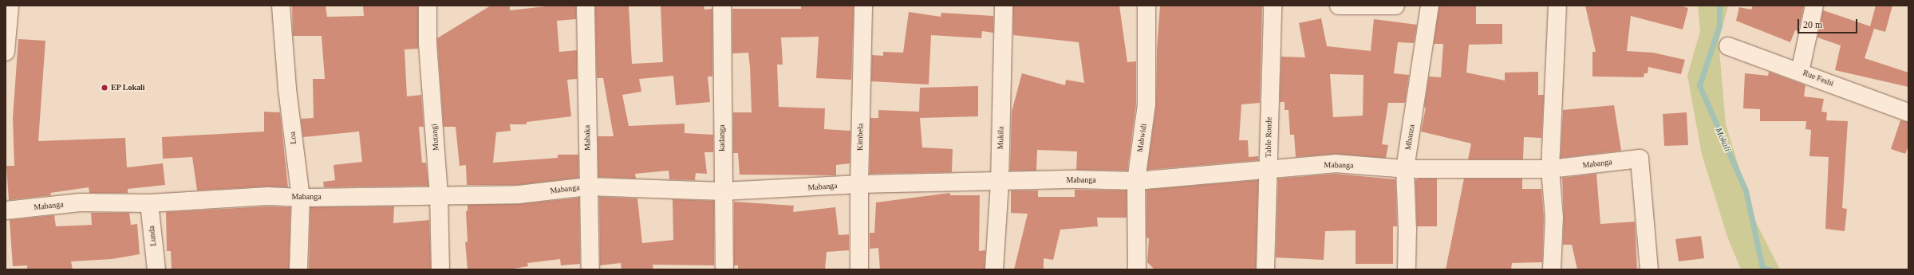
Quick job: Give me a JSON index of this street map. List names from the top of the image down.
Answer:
{
  "streets": {
    "street": [
      "Rue Feshi",
      "Mutangi",
      "Kimbela",
      "Table Ronde",
      "Mbanza",
      "Loa",
      "Mabaka",
      "kadanga",
      "Mukila",
      "Mabwidi",
      "Mabanga",
      "Lunda"
    ]
  },
  "crossings": [
    ["Mutangi", "Mabanga"],
    ["Kimbela", "Mabanga"],
    ["Table Ronde", "Mabanga"],
    ["Mbanza", "Mabanga"],
    ["Loa", "Mabanga"],
    ["Mabaka", "Mabanga"],
    ["kadanga", "Mabanga"],
    ["Mukila", "Mabanga"],
    ["Mabwidi", "Mabanga"],
    ["Mabanga", "Lunda"]
  ],
  "water": ["Mokali"],
  "places": ["EP Lokali"],
  "scale_bar": "20 m"
}
